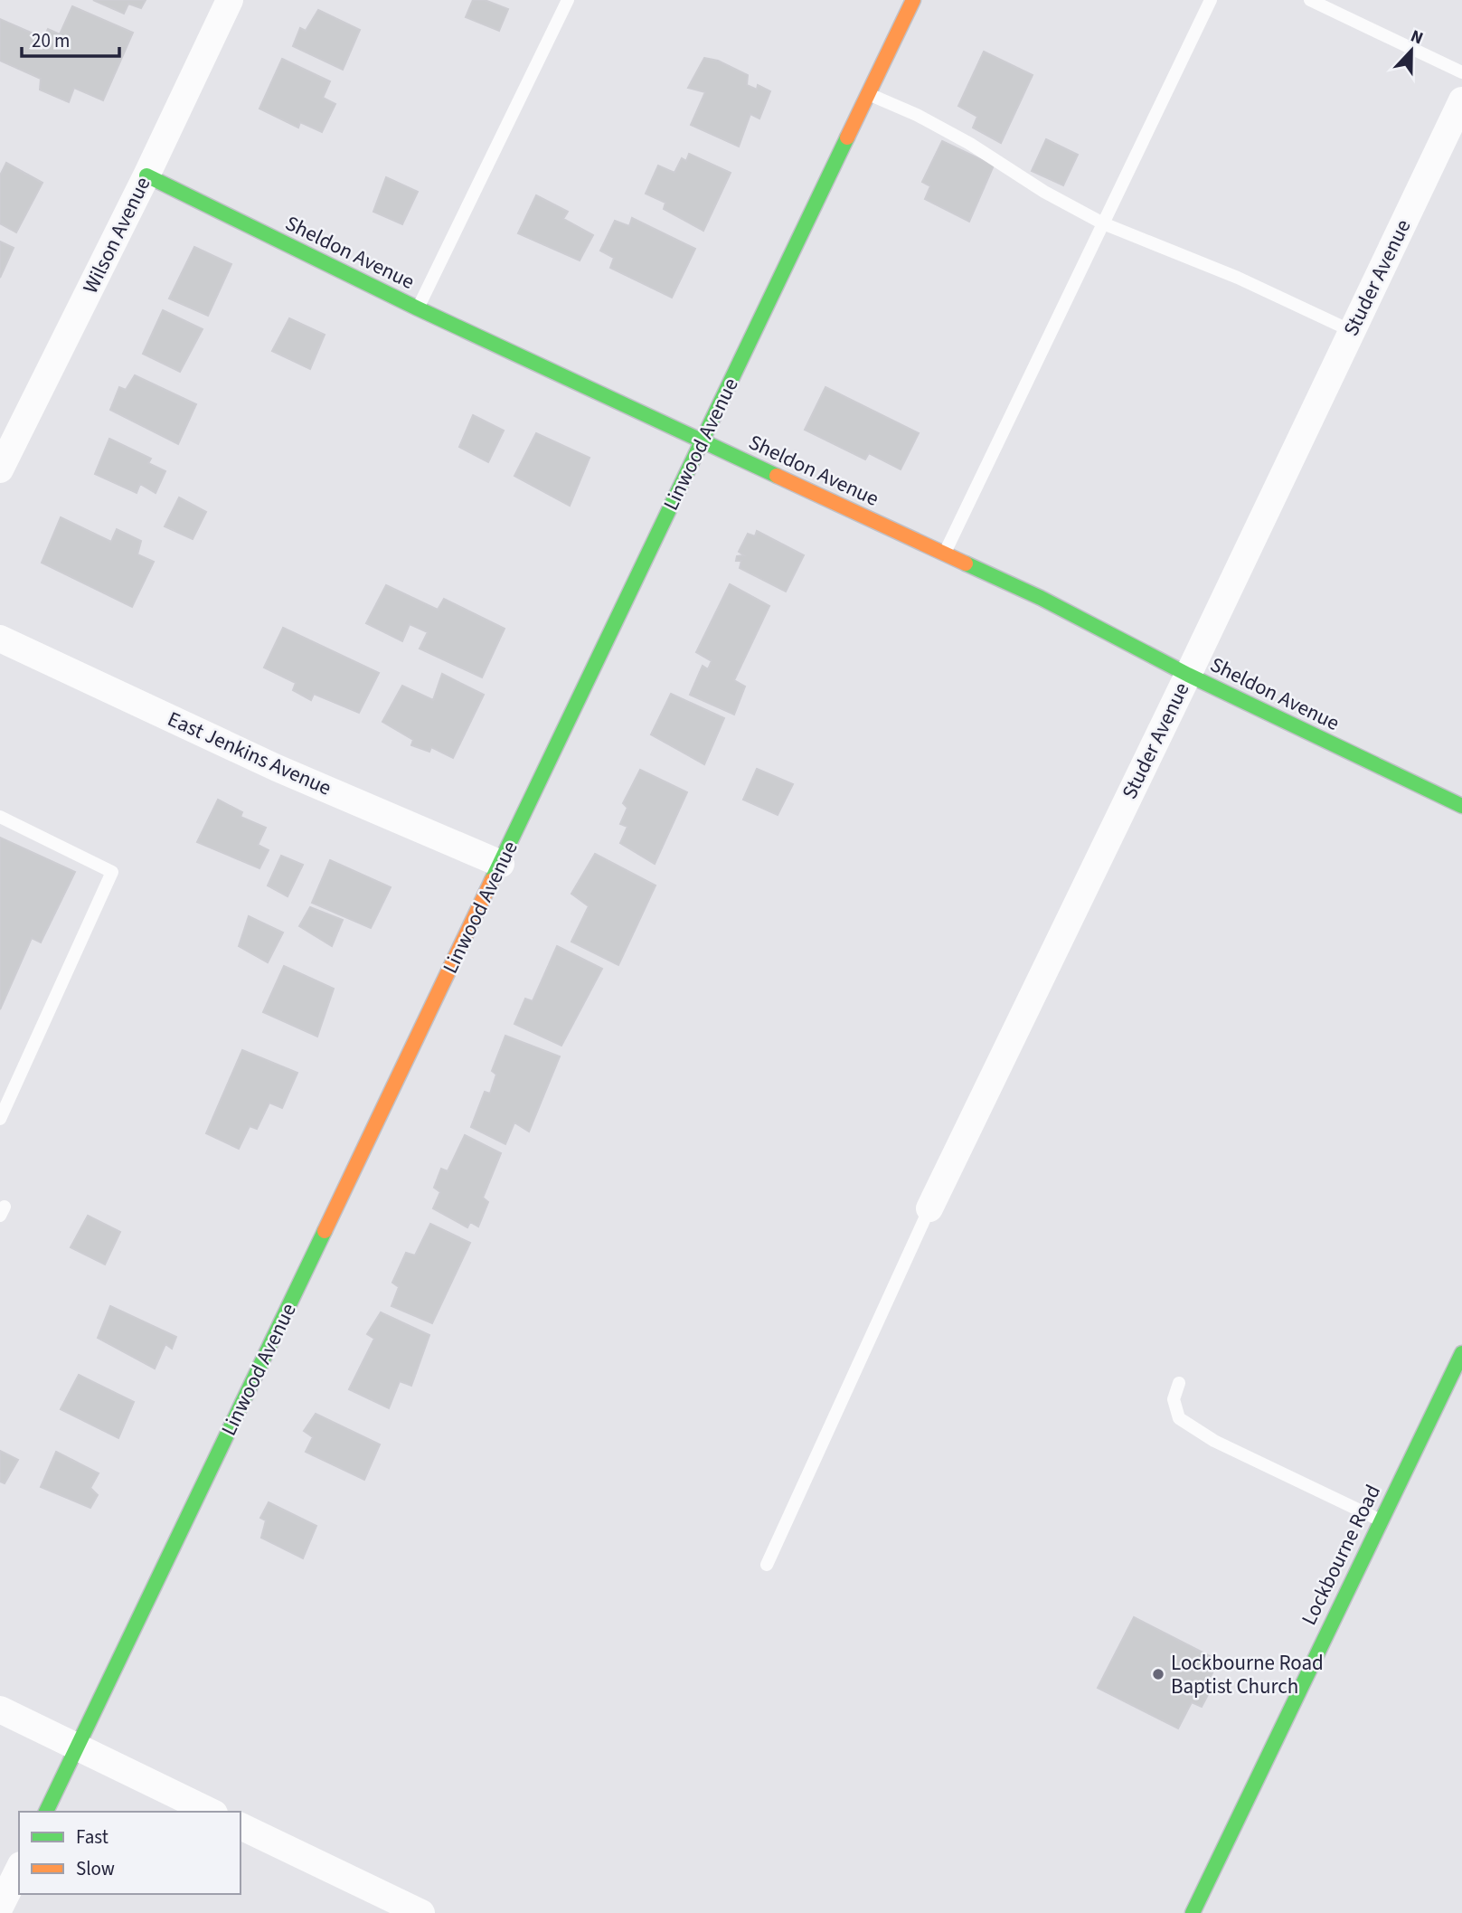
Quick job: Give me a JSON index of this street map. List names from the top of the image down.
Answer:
{
  "streets": {
    "street": [
      "Wilson Avenue",
      "Sheldon Avenue",
      "Studer Avenue",
      "Linwood Avenue",
      "East Jenkins Avenue",
      "Lockbourne Road"
    ]
  },
  "crossings": [
    ["Wilson Avenue", "Sheldon Avenue"],
    ["Sheldon Avenue", "Studer Avenue"],
    ["Sheldon Avenue", "Linwood Avenue"],
    ["Linwood Avenue", "East Jenkins Avenue"]
  ],
  "places": ["Lockbourne Road Baptist Church"],
  "legend": ["Fast", "Slow"],
  "scale_bar": "20 m",
  "north": "top"
}
